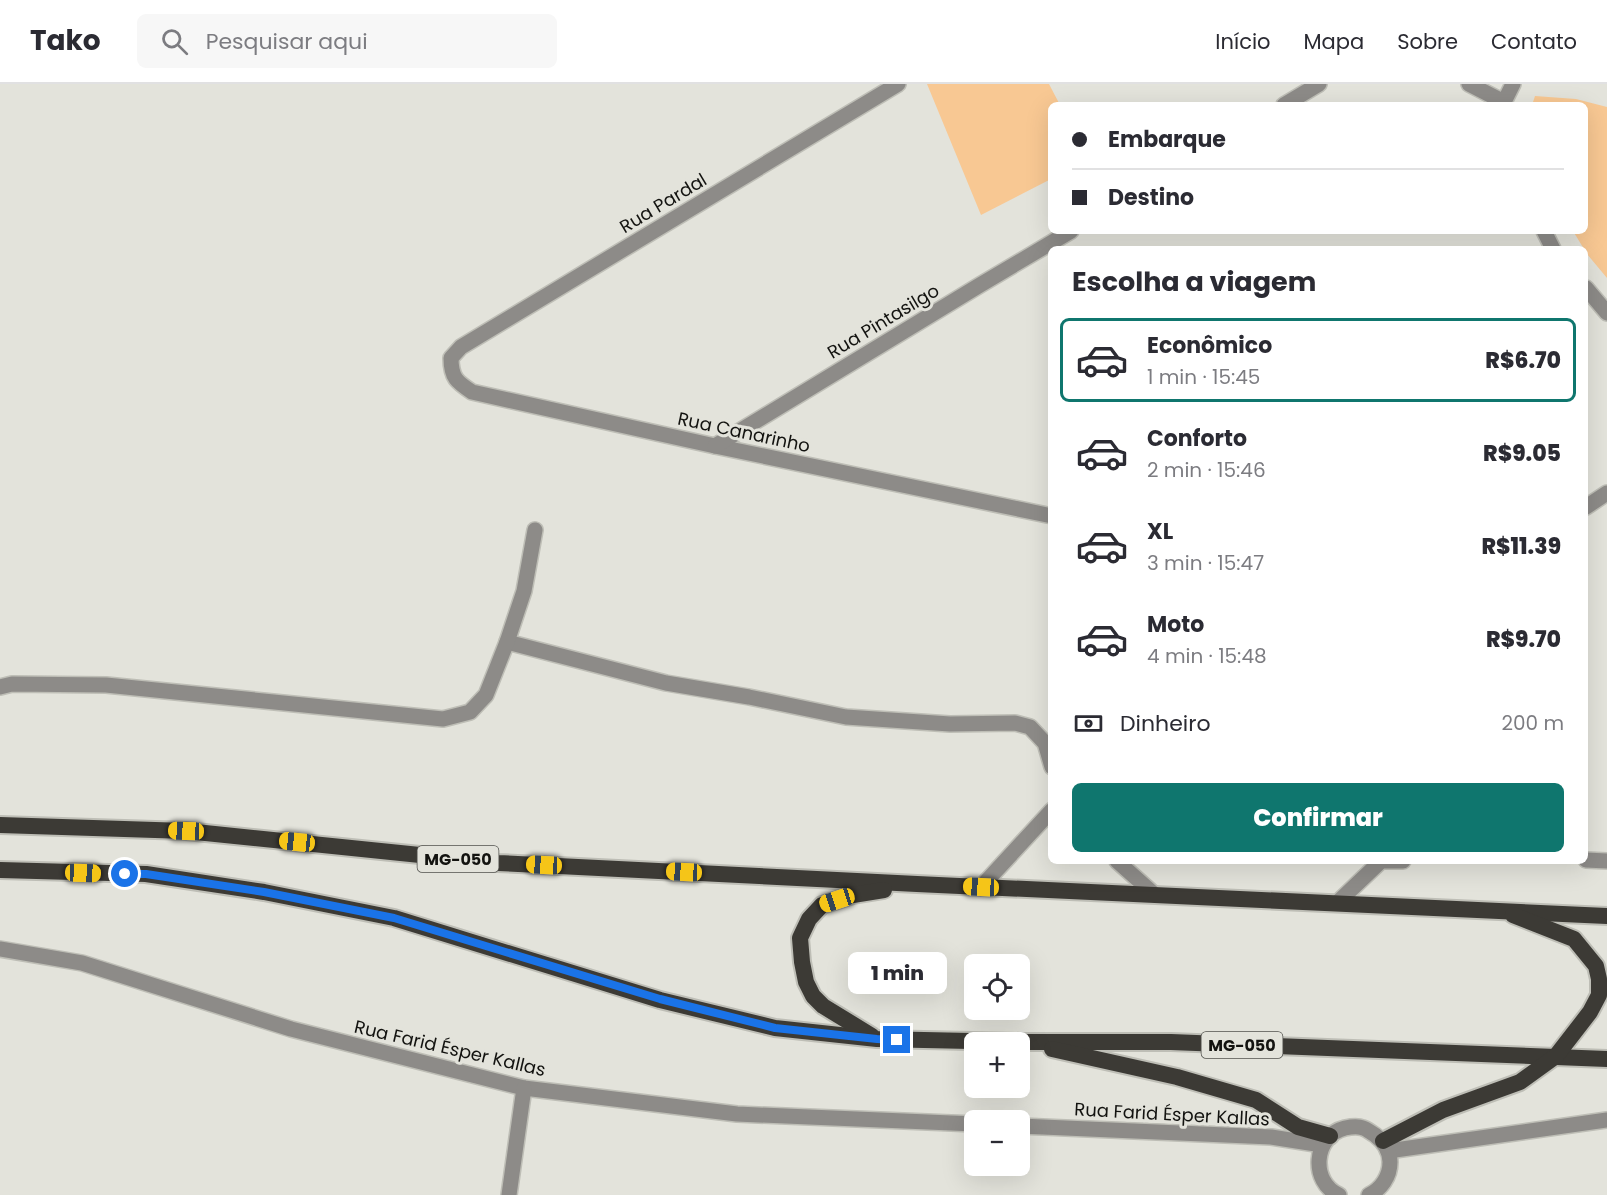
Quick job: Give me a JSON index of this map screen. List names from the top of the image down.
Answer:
{
  "streets": {
    "highway": ["MG-050"],
    "street": [
      "Rua Pardal",
      "Rua Pintasilgo",
      "Rua Canarinho",
      "Rua Farid Ésper Kallas"
    ]
  },
  "crossings": [
    ["Rua Pardal", "Rua Canarinho"],
    ["Rua Pintasilgo", "Rua Canarinho"]
  ],
  "page": {
    "header": "Tako",
    "search": "Pesquisar aqui",
    "nav": [
      "Início",
      "Mapa",
      "Sobre",
      "Contato"
    ],
    "banner": ["Embarque", "Destino"],
    "heading": "Escolha a viagem",
    "list": [
      {
        "name": "Econômico",
        "note": "1 min · 15:45",
        "value": "R$6.70"
      },
      {
        "name": "Conforto",
        "note": "2 min · 15:46",
        "value": "R$9.05"
      },
      {
        "name": "XL",
        "note": "3 min · 15:47",
        "value": "R$11.39"
      },
      {
        "name": "Moto",
        "note": "4 min · 15:48",
        "value": "R$9.70"
      }
    ],
    "pay": ["Dinheiro", "200 m"],
    "buttons": "Confirmar",
    "bubble": "1 min",
    "map_buttons": ["+", "−"]
  }
}
